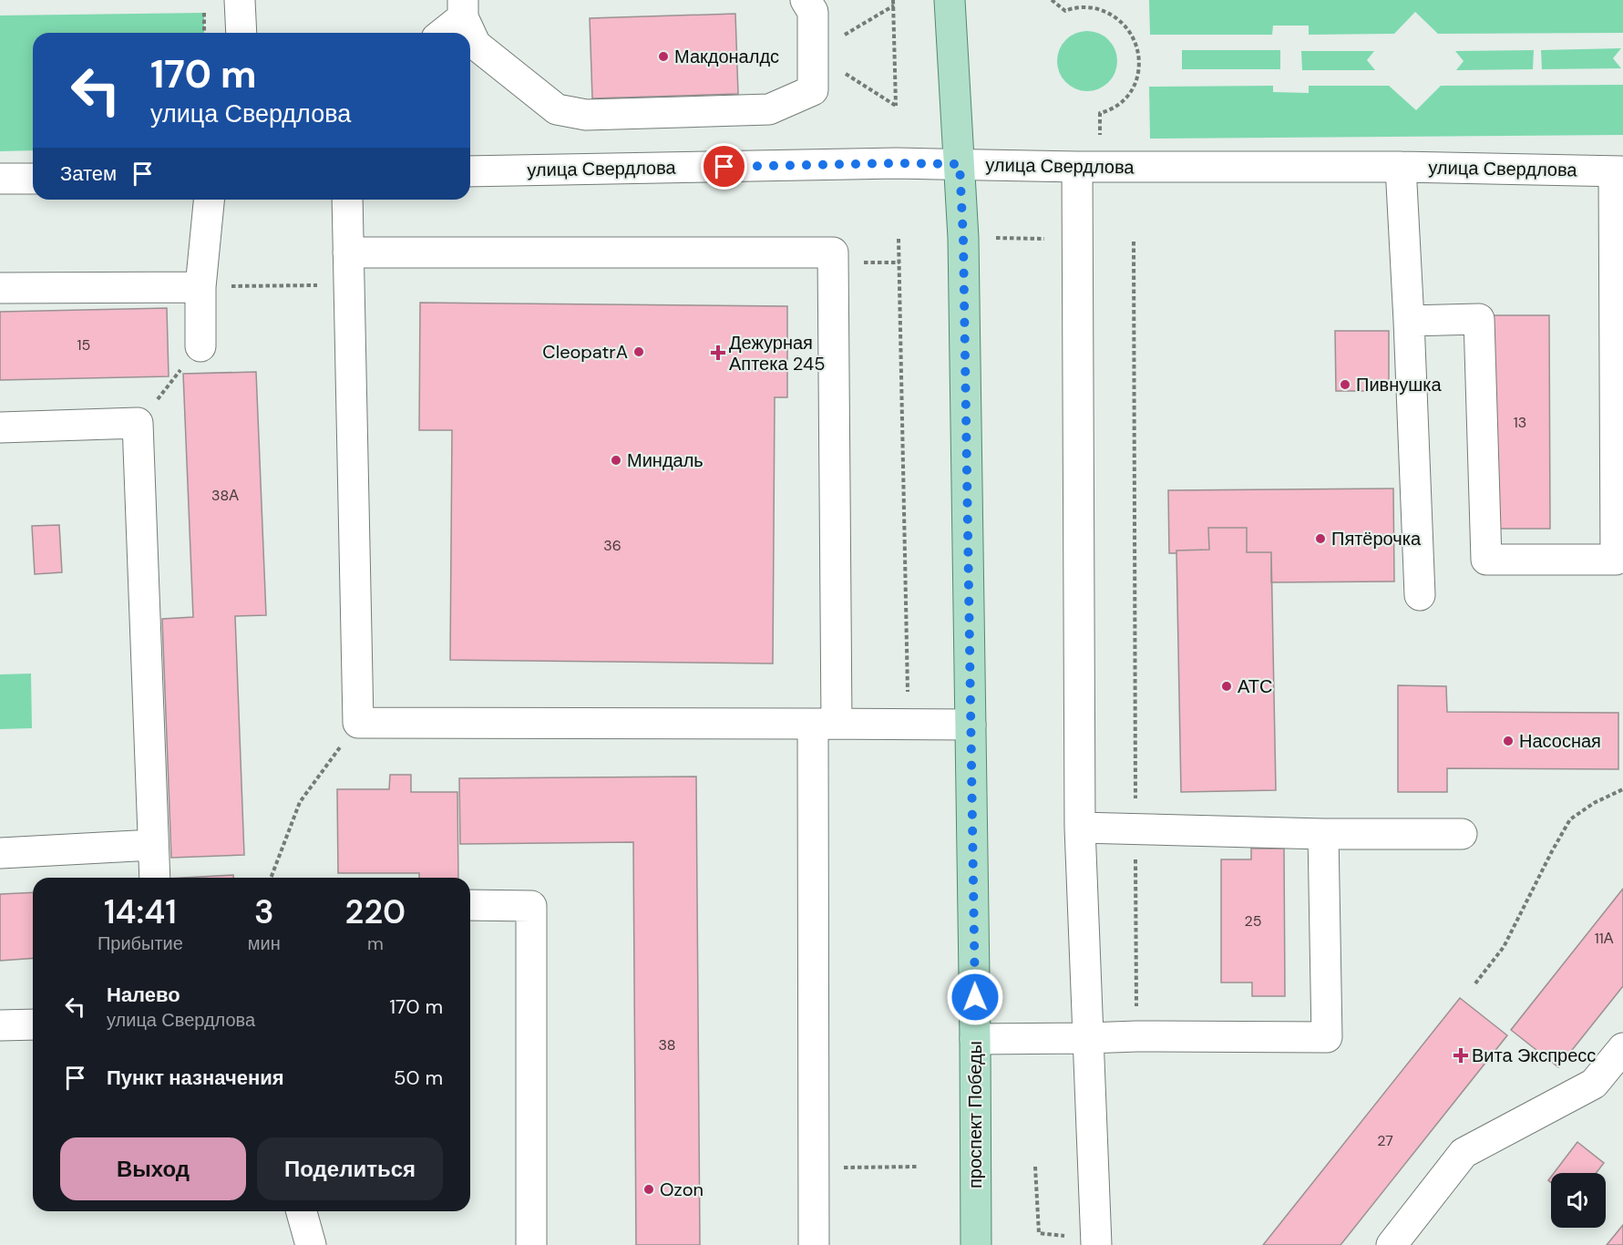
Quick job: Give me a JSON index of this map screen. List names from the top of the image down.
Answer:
{
  "streets": {
    "main road": ["проспект Победы"],
    "street": ["улица Свердлова"]
  },
  "crossings": [
    ["улица Свердлова", "проспект Победы"]
  ],
  "places": {
    "other": [
      "Макдоналдс",
      "CleopatrA",
      "Пивнушка",
      "Миндаль",
      "Пятёрочка",
      "АТС",
      "Насосная",
      "Ozon"
    ],
    "health": ["Дежурная Аптека 245", "Вита Экспресс"]
  },
  "house_numbers": [
    "15",
    "13",
    "38А",
    "36",
    "25",
    "11А",
    "38",
    "27"
  ],
  "page": {
    "turn": ["170 m", "улица Свердлова"],
    "then": "Затем",
    "eta": [
      "14:41",
      "Прибытие",
      "3",
      "мин",
      "220",
      "m"
    ],
    "list": [
      {
        "name": "Налево",
        "note": "улица Свердлова",
        "value": "170 m"
      },
      {
        "name": "Пункт назначения",
        "value": "50 m"
      }
    ],
    "buttons": ["Выход", "Поделиться"]
  }
}
